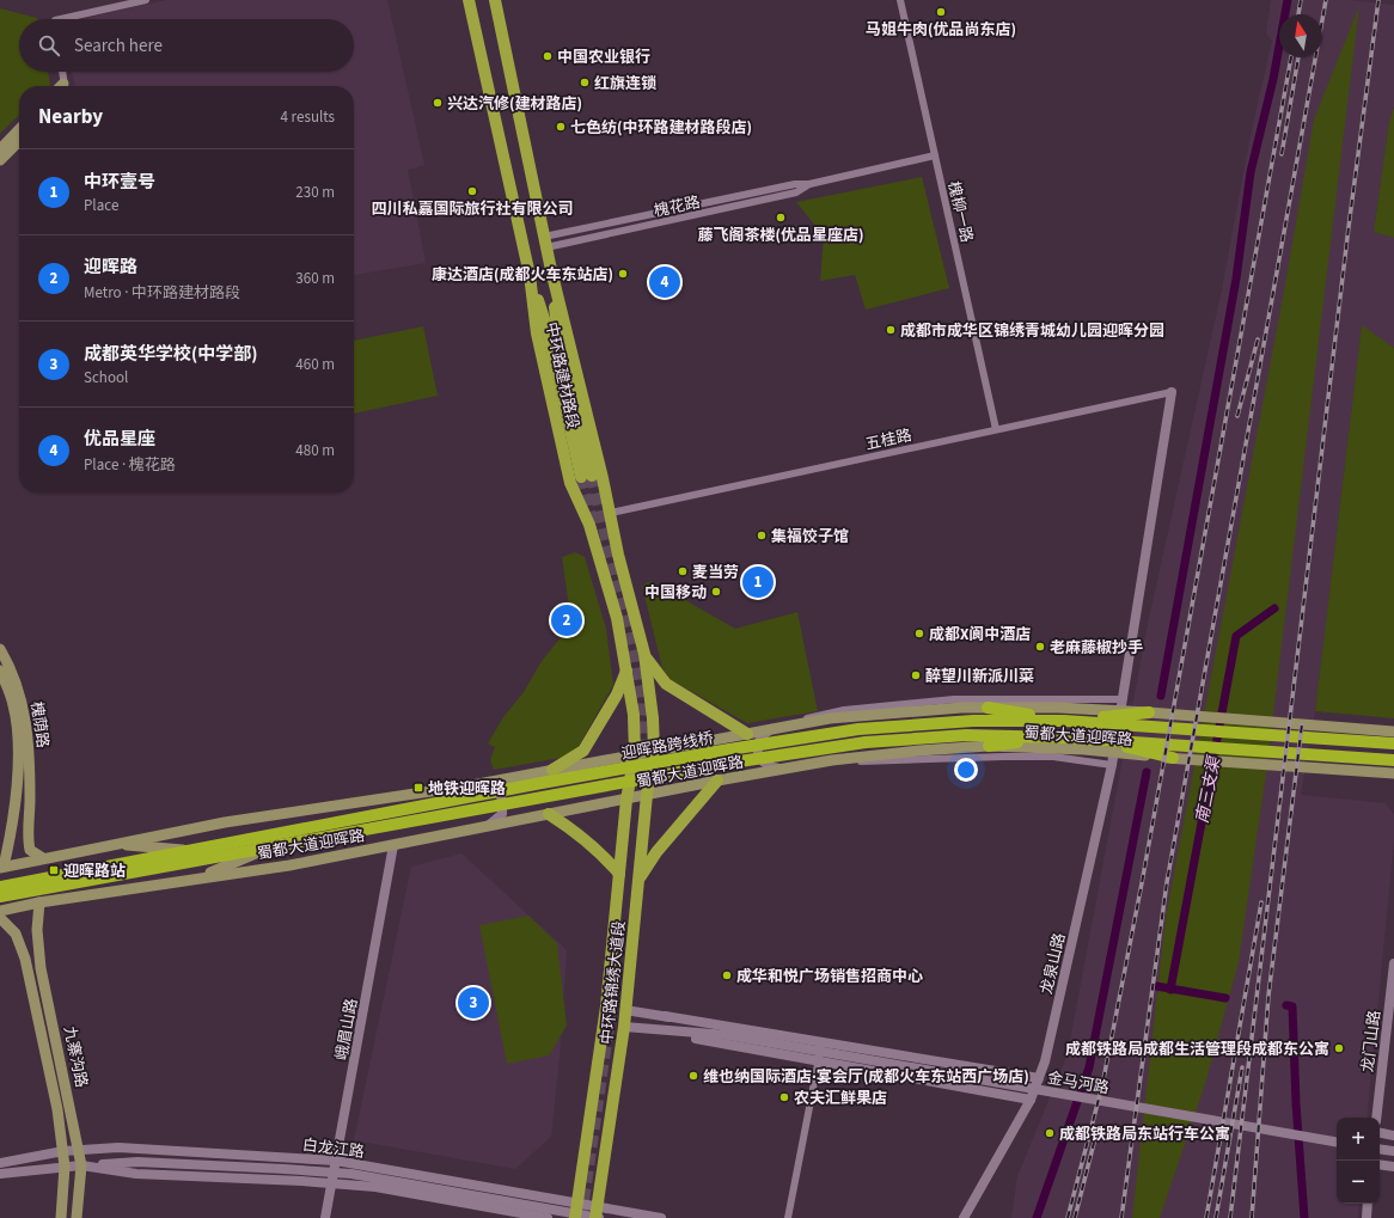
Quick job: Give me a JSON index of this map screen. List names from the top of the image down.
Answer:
{
  "streets": {
    "highway": ["蜀都大道迎晖路", "迎晖路跨线桥"],
    "main road": [
      "中环路建材路段",
      "槐荫路",
      "中环路锦绣大道段",
      "九寨沟路"
    ],
    "street": [
      "槐花路",
      "槐柳一路",
      "五桂路",
      "龙泉山路",
      "峨眉山路",
      "龙门山路",
      "金马河路",
      "白龙江路"
    ]
  },
  "crossings": [
    ["槐花路", "槐柳一路"],
    ["槐花路", "中环路建材路段"],
    ["槐柳一路", "五桂路"],
    ["中环路建材路段", "五桂路"],
    ["中环路建材路段", "蜀都大道迎晖路"],
    ["中环路建材路段", "中环路锦绣大道段"],
    ["五桂路", "龙泉山路"],
    ["槐荫路", "蜀都大道迎晖路"],
    ["蜀都大道迎晖路", "迎晖路跨线桥"],
    ["蜀都大道迎晖路", "中环路锦绣大道段"],
    ["蜀都大道迎晖路", "峨眉山路"],
    ["蜀都大道迎晖路", "九寨沟路"],
    ["中环路锦绣大道段", "白龙江路"],
    ["峨眉山路", "白龙江路"],
    ["九寨沟路", "白龙江路"]
  ],
  "water": ["南三支渠"],
  "places": {
    "other": [
      "马姐牛肉(优品尚东店)",
      "中国农业银行",
      "红旗连锁",
      "兴达汽修(建材路店)",
      "七色纺(中环路建材路段店)",
      "四川私嘉国际旅行社有限公司",
      "藤飞阁茶楼(优品星座店)",
      "康达酒店(成都火车东站店)",
      "成都市成华区锦绣青城幼儿园迎晖分园",
      "集福饺子馆",
      "麦当劳",
      "中国移动",
      "成都X阆中酒店",
      "老麻藤椒抄手",
      "醉望川新派川菜",
      "成华和悦广场销售招商中心",
      "成都铁路局成都生活管理段成都东公寓",
      "维也纳国际酒店·宴会厅(成都火车东站西广场店)",
      "农夫汇鲜果店",
      "成都铁路局东站行车公寓"
    ],
    "transit": ["地铁迎晖路", "迎晖路站"]
  },
  "north": "top",
  "page": {
    "search": "Search here",
    "heading": ["Nearby", "4 results"],
    "list": [
      {
        "mark": "1",
        "name": "中环壹号",
        "note": "Place",
        "value": "230 m"
      },
      {
        "mark": "2",
        "name": "迎晖路",
        "note": "Metro · 中环路建材路段",
        "value": "360 m"
      },
      {
        "mark": "3",
        "name": "成都英华学校(中学部)",
        "note": "School",
        "value": "460 m"
      },
      {
        "mark": "4",
        "name": "优品星座",
        "note": "Place · 槐花路",
        "value": "480 m"
      }
    ],
    "pins": [
      "4",
      "1",
      "2",
      "3"
    ],
    "map_buttons": ["+", "−"]
  }
}
